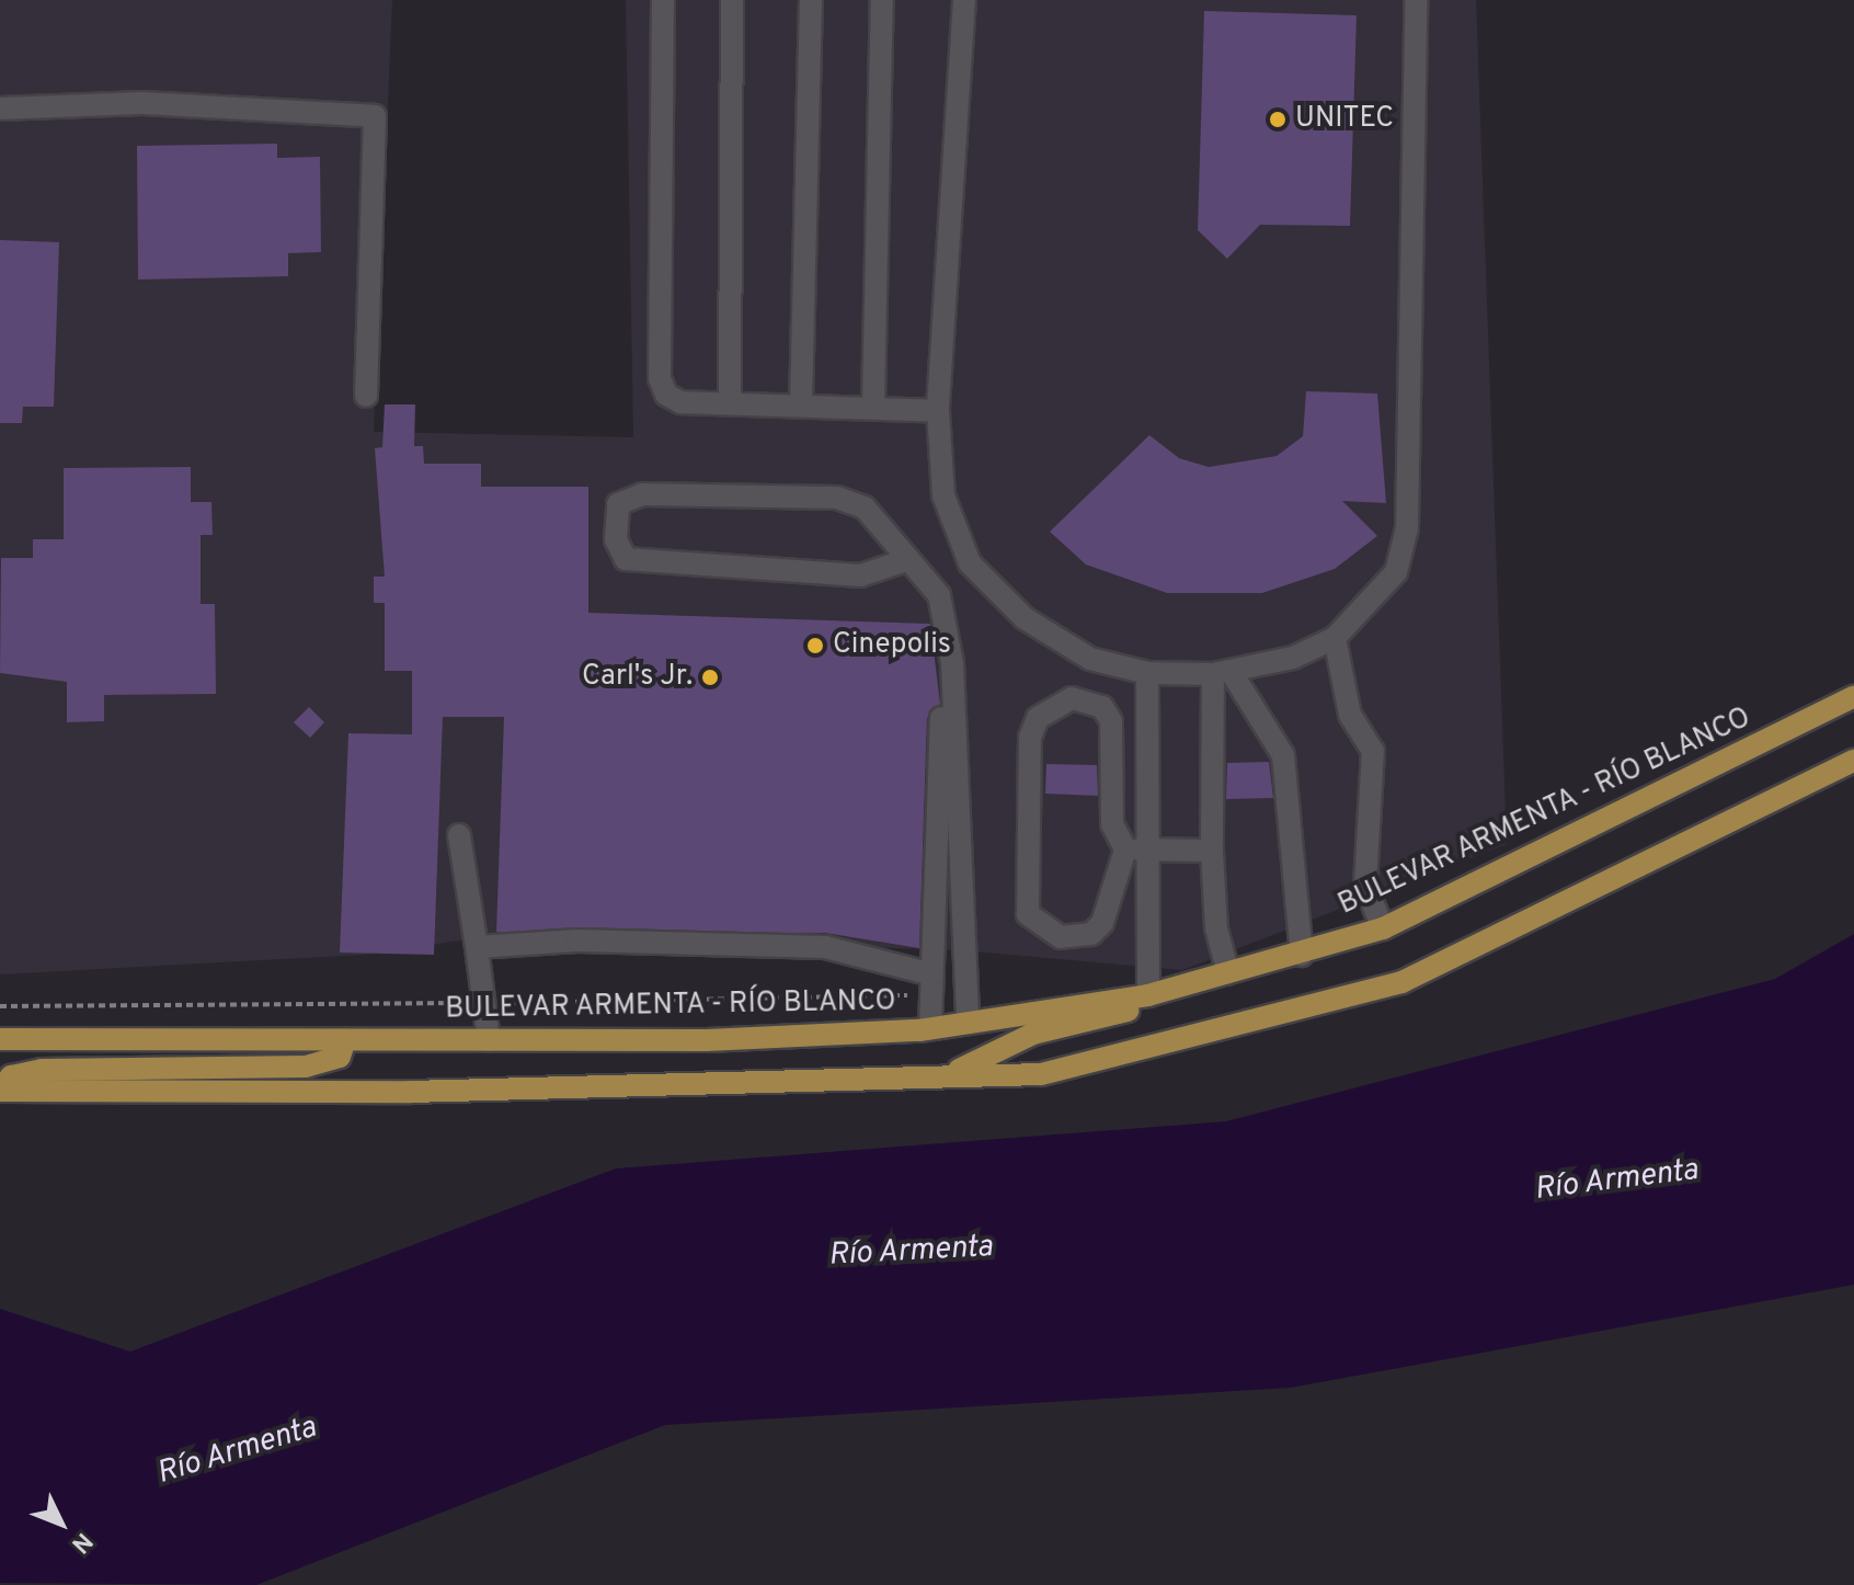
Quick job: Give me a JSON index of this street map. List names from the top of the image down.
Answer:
{
  "streets": {
    "main road": ["BULEVAR ARMENTA - RÍO BLANCO"]
  },
  "water": ["Río Armenta"],
  "places": ["UNITEC", "Cinepolis", "Carl's Jr."],
  "north": "bottom right"
}
